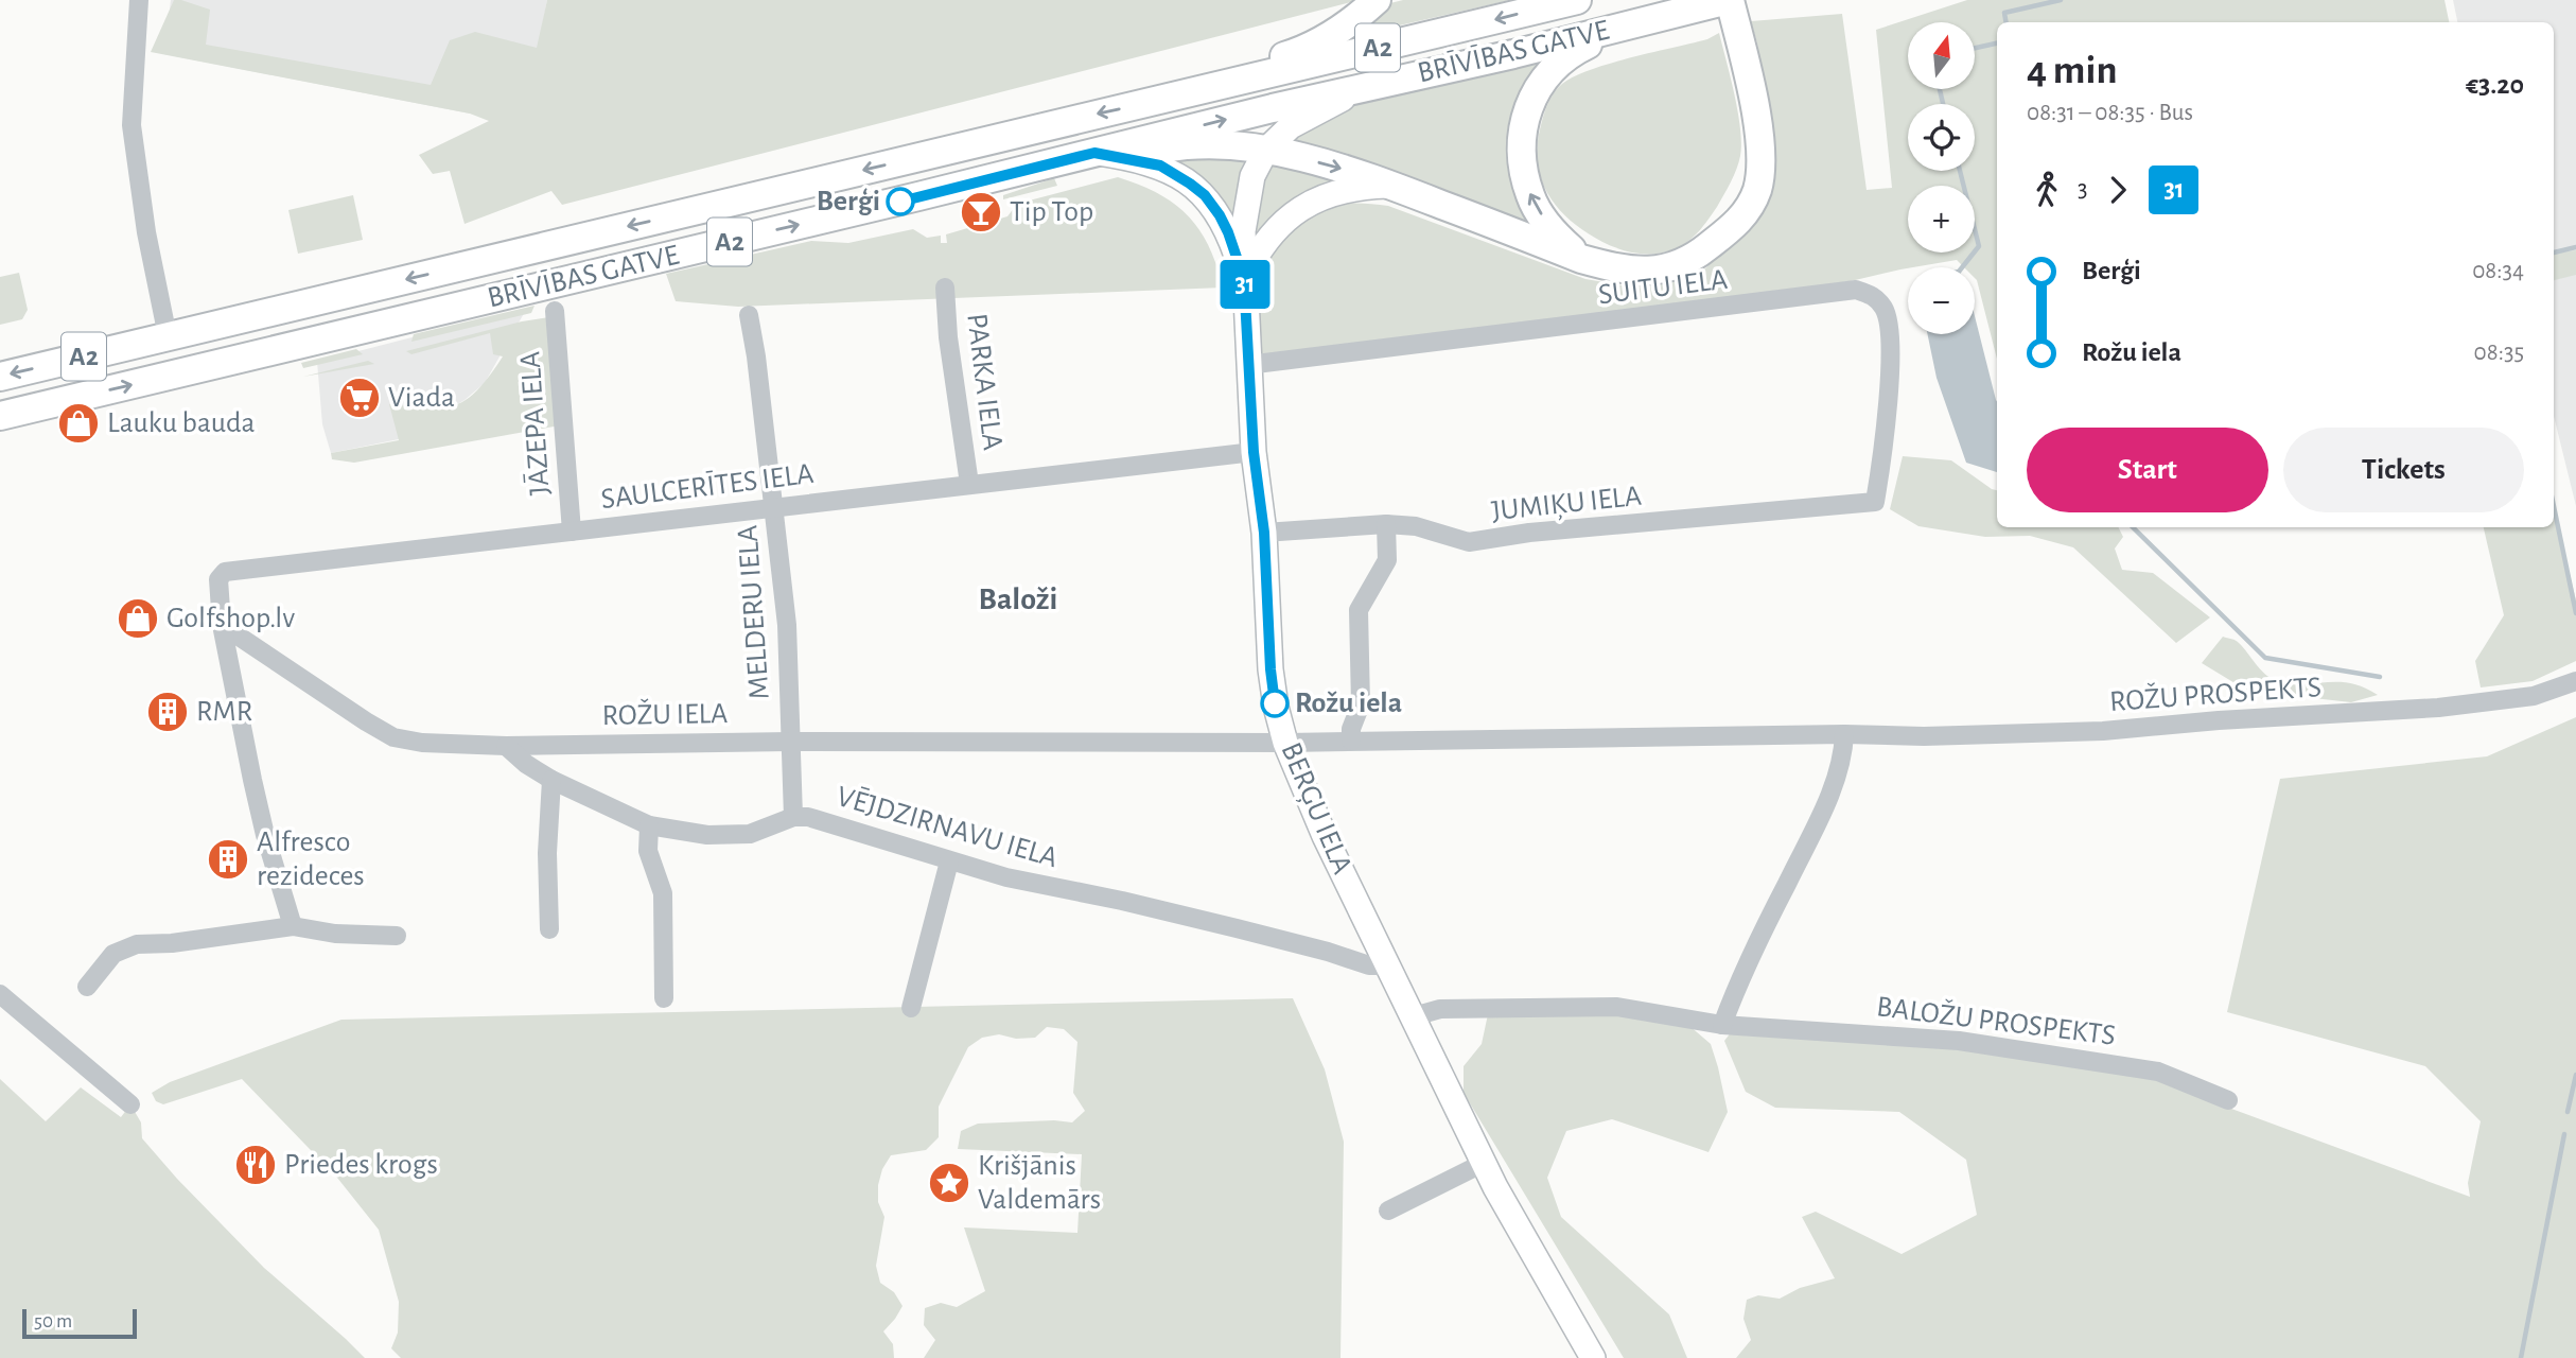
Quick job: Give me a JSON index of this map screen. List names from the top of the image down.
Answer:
{
  "streets": {
    "highway": ["A2", "BRĪVĪBAS GATVE"],
    "main road": ["BERĢU IELA"],
    "street": [
      "SUITU IELA",
      "PARKA IELA",
      "JĀZEPA IELA",
      "SAULCERĪTES IELA",
      "JUMIĶU IELA",
      "MELDERU IELA",
      "ROŽU PROSPEKTS",
      "ROŽU IELA",
      "VĒJDZIRNAVU IELA",
      "BALOŽU PROSPEKTS"
    ]
  },
  "crossings": [
    ["BRĪVĪBAS GATVE", "BERĢU IELA"],
    ["SUITU IELA", "JUMIĶU IELA"],
    ["SUITU IELA", "BERĢU IELA"],
    ["PARKA IELA", "SAULCERĪTES IELA"],
    ["JĀZEPA IELA", "SAULCERĪTES IELA"],
    ["SAULCERĪTES IELA", "MELDERU IELA"],
    ["SAULCERĪTES IELA", "ROŽU IELA"],
    ["SAULCERĪTES IELA", "BERĢU IELA"],
    ["JUMIĶU IELA", "BERĢU IELA"],
    ["MELDERU IELA", "ROŽU IELA"],
    ["MELDERU IELA", "VĒJDZIRNAVU IELA"],
    ["ROŽU PROSPEKTS", "ROŽU IELA"],
    ["ROŽU IELA", "BERĢU IELA"],
    ["ROŽU IELA", "VĒJDZIRNAVU IELA"],
    ["BERĢU IELA", "VĒJDZIRNAVU IELA"]
  ],
  "districts": ["Baloži"],
  "places": {
    "other": ["Berģi", "Rožu iela"],
    "bar": ["Tip Top"],
    "supermarket": ["Viada"],
    "shop": ["Lauku bauda", "Golfshop.lv"],
    "building": ["RMR", "Alfresco rezideces"],
    "restaurant": ["Priedes krogs"],
    "place": ["Krišjānis Valdemārs"]
  },
  "lines": ["bus line 31"],
  "scale_bar": "50 m",
  "north": "top",
  "page": {
    "on_map": "31",
    "map_buttons": ["+", "−"],
    "heading": ["4 min", "08:31 – 08:35 · Bus", "€3.20"],
    "legs": ["3", "31"],
    "list": [
      {
        "name": "Berģi",
        "value": "08:34"
      },
      {
        "name": "Rožu iela",
        "value": "08:35"
      }
    ],
    "buttons": ["Start", "Tickets"],
    "scale": "50 m"
  }
}
